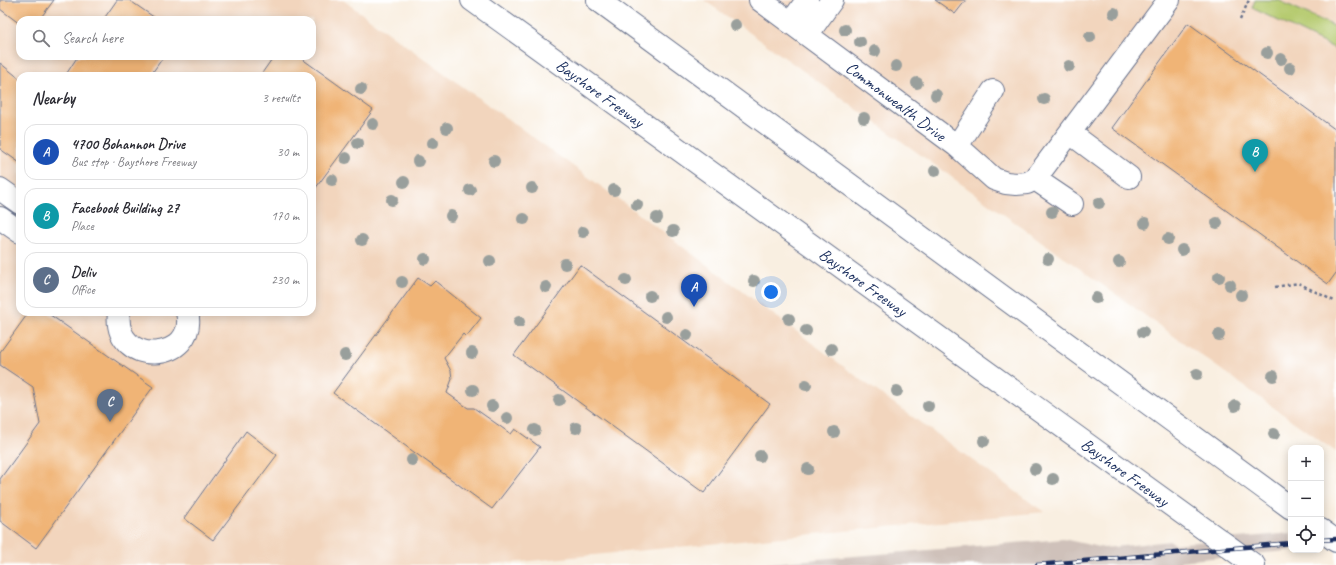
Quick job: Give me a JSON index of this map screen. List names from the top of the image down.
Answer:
{
  "streets": {
    "main road": ["Bayshore Freeway", "Commonwealth Drive"]
  },
  "page": {
    "search": "Search here",
    "heading": ["Nearby", "3 results"],
    "list": [
      {
        "mark": "A",
        "name": "4700 Bohannon Drive",
        "note": "Bus stop · Bayshore Freeway",
        "value": "30 m"
      },
      {
        "mark": "B",
        "name": "Facebook Building 27",
        "note": "Place",
        "value": "170 m"
      },
      {
        "mark": "C",
        "name": "Deliv",
        "note": "Office",
        "value": "230 m"
      }
    ],
    "pins": ["B", "A", "C"],
    "map_buttons": ["+", "−"]
  }
}
